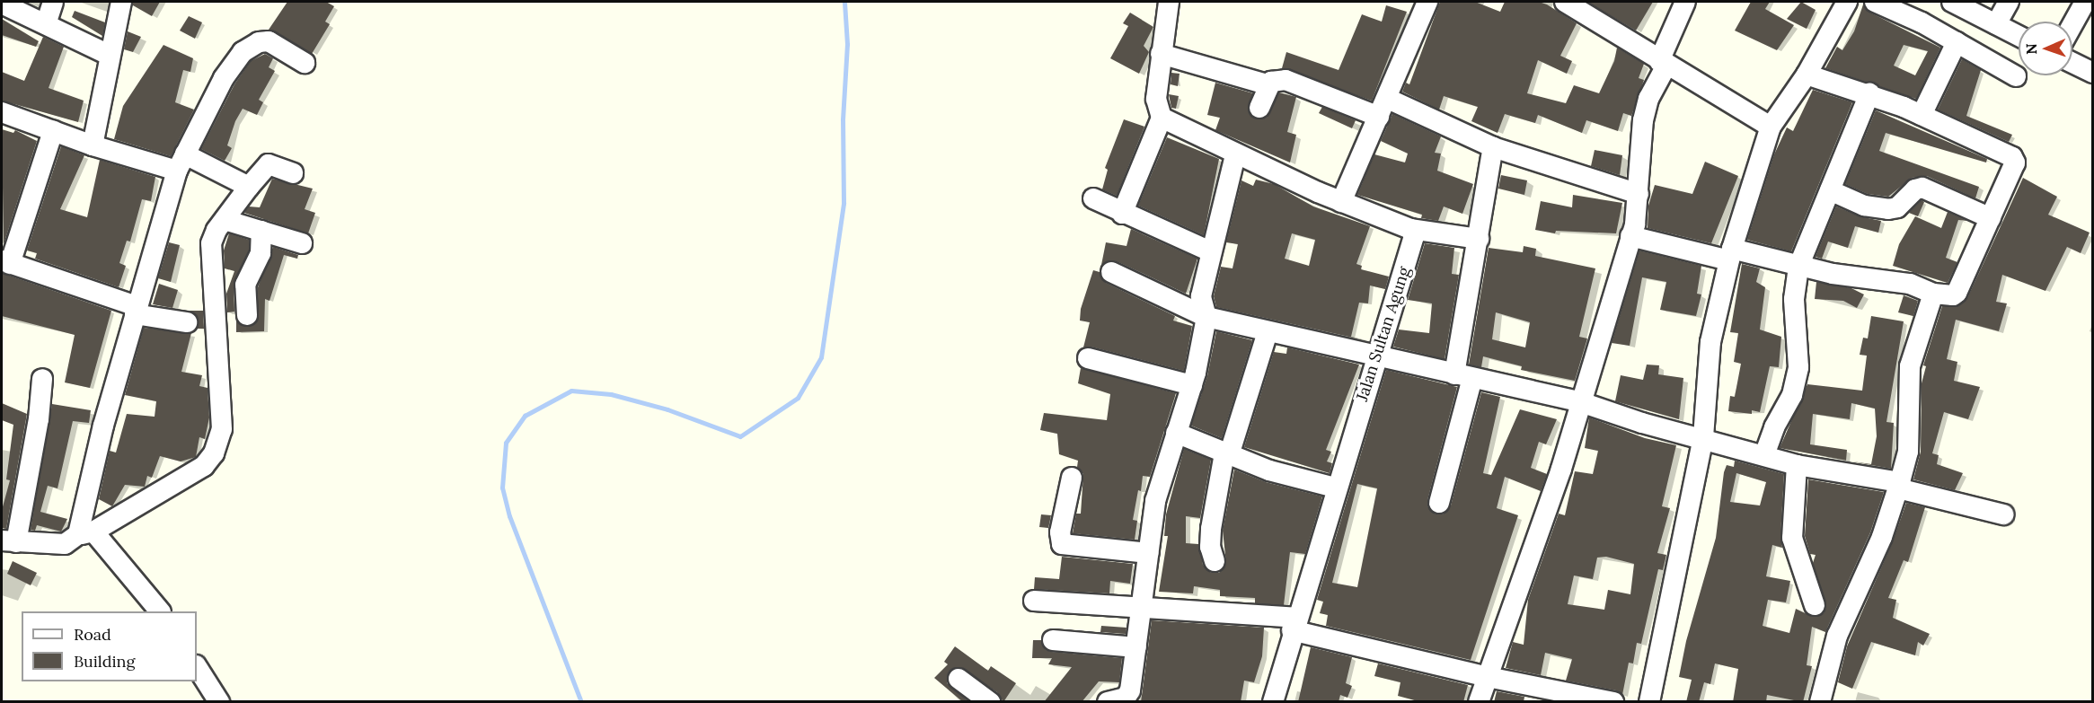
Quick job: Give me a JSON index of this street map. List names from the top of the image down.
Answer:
{
  "streets": {
    "street": ["Jalan Sultan Agung"]
  },
  "legend": ["Road", "Building"],
  "north": "left"
}
